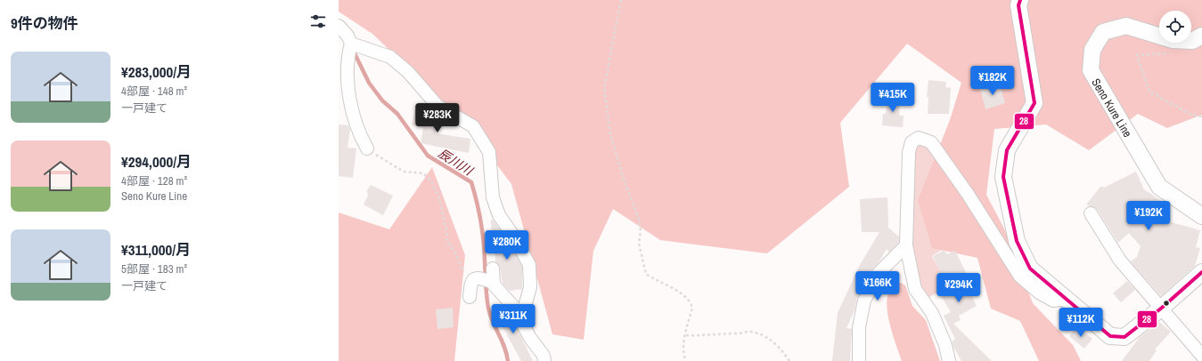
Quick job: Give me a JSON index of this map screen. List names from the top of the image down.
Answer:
{
  "streets": {
    "main road": ["Seno Kure Line"]
  },
  "water": ["辰川川"],
  "lines": ["transit line 28"],
  "page": {
    "heading": "9件の物件",
    "list": [
      {
        "name": "¥283,000/月",
        "note": "4部屋 · 148 m² · 一戸建て"
      },
      {
        "name": "¥294,000/月",
        "note": "4部屋 · 128 m² · Seno Kure Line"
      },
      {
        "name": "¥311,000/月",
        "note": "5部屋 · 183 m² · 一戸建て"
      }
    ],
    "price": [
      "¥182K",
      "¥415K",
      "¥283K",
      "¥192K",
      "¥280K",
      "¥166K",
      "¥294K",
      "¥311K",
      "¥112K"
    ]
  }
}
